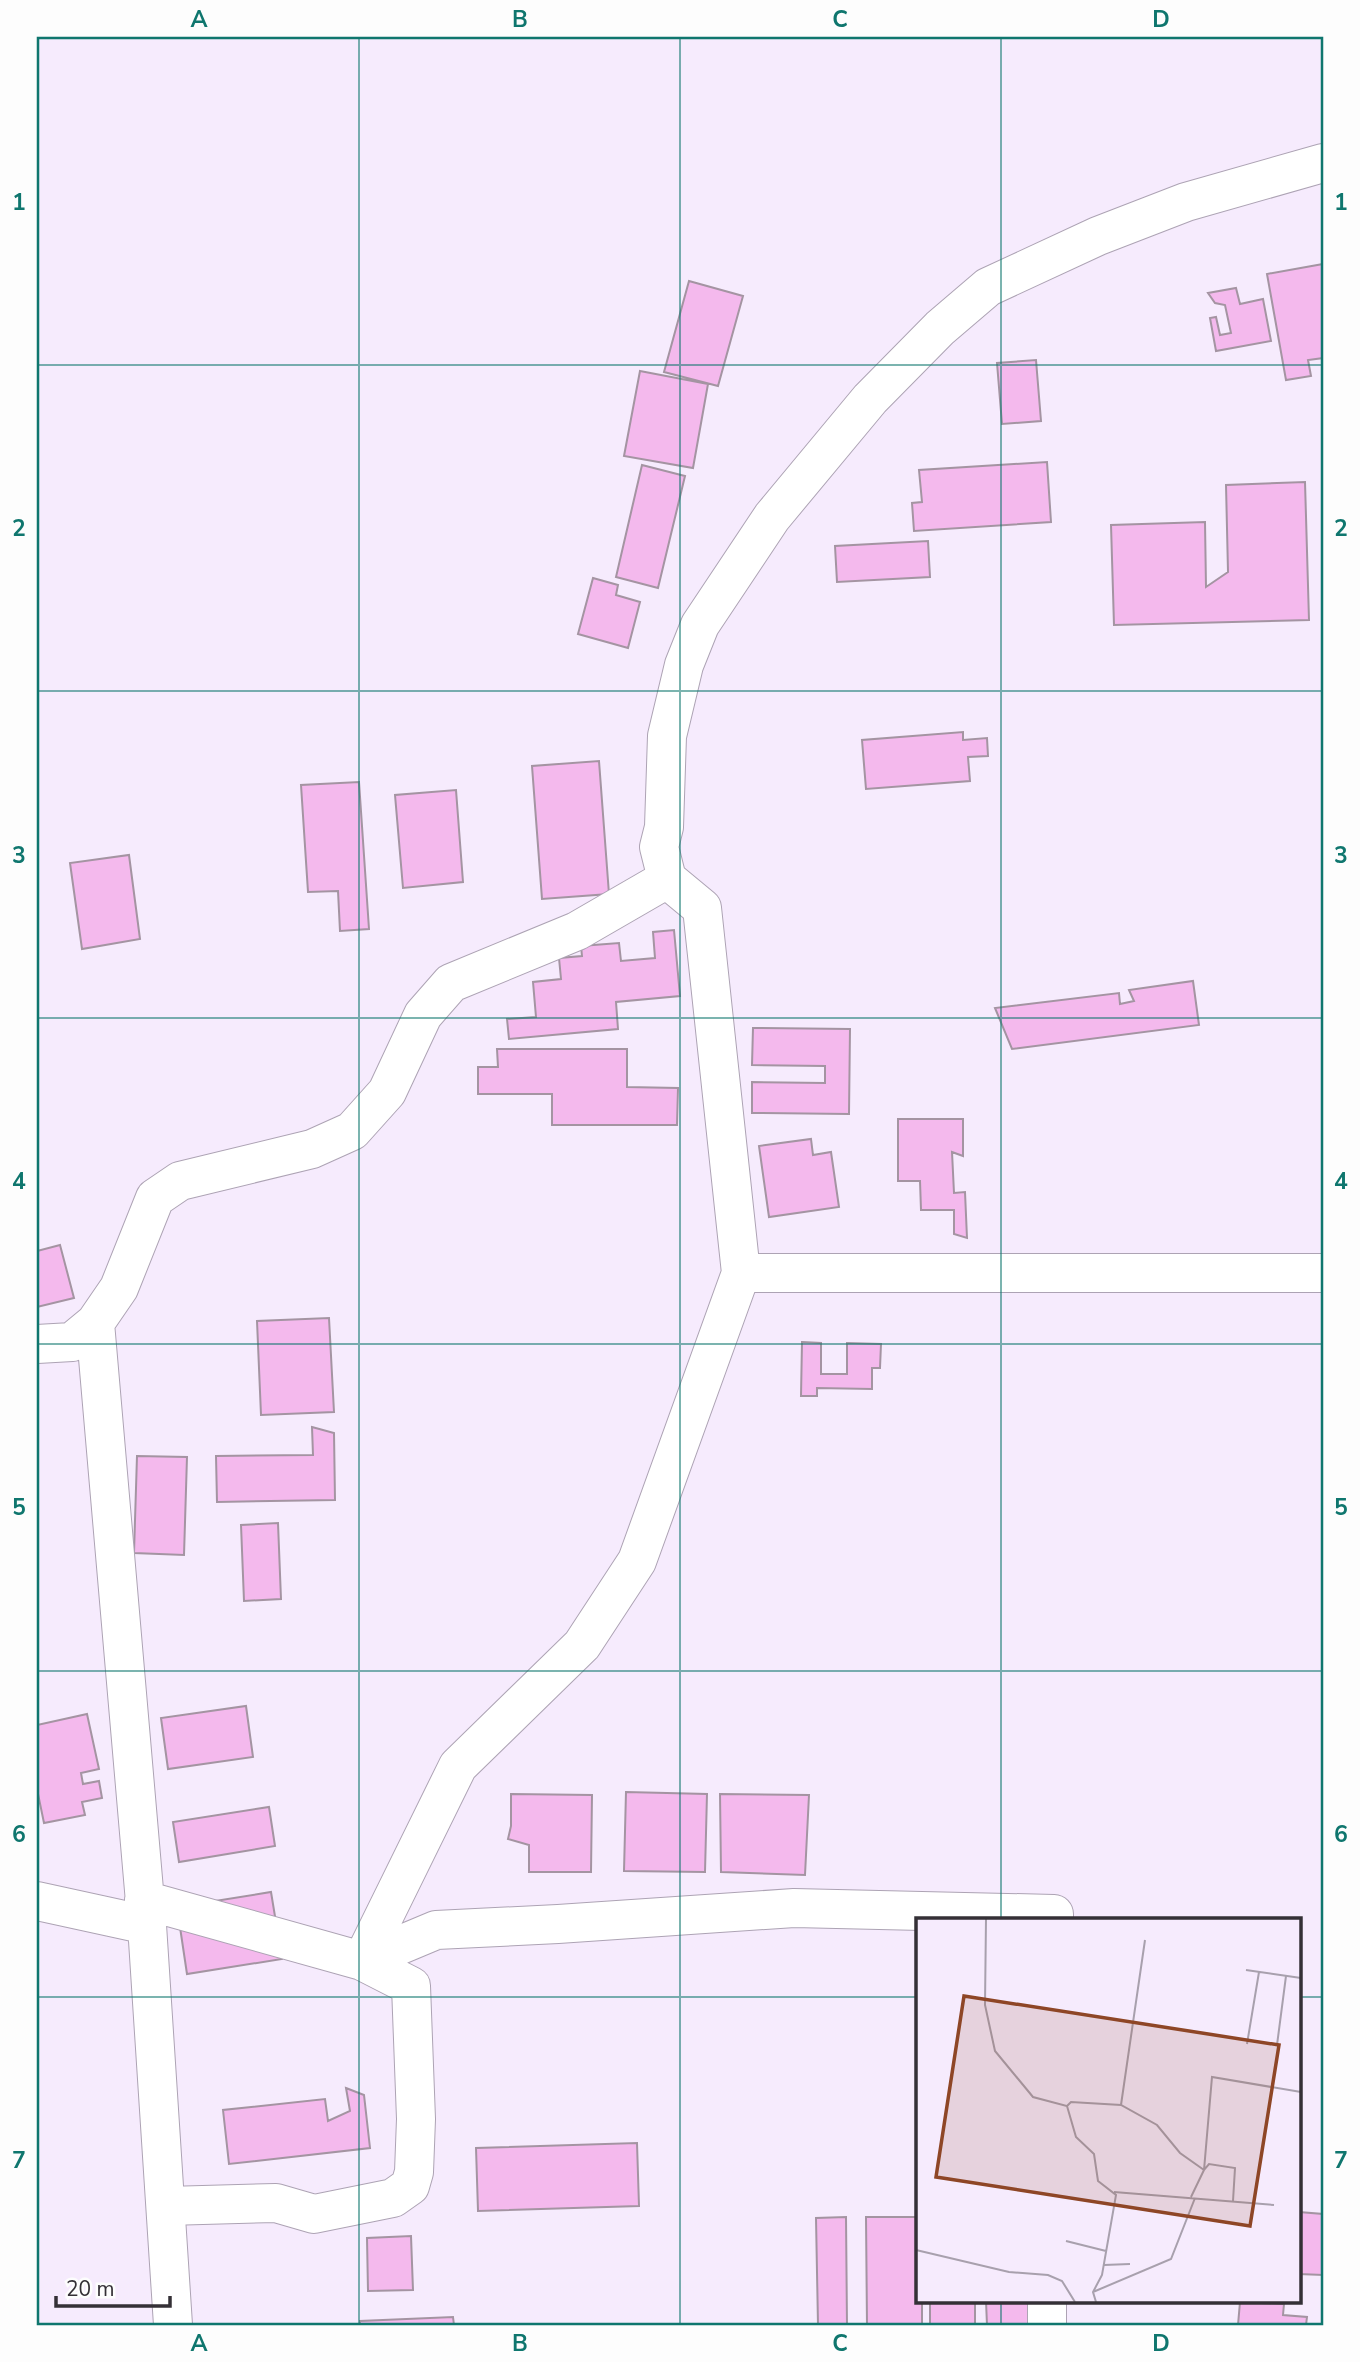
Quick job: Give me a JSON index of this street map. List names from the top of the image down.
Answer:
{
  "scale_bar": "20 m",
  "grid": {
    "columns": [
      "A",
      "B",
      "C",
      "D"
    ],
    "rows": [
      "1",
      "2",
      "3",
      "4",
      "5",
      "6",
      "7"
    ]
  }
}
